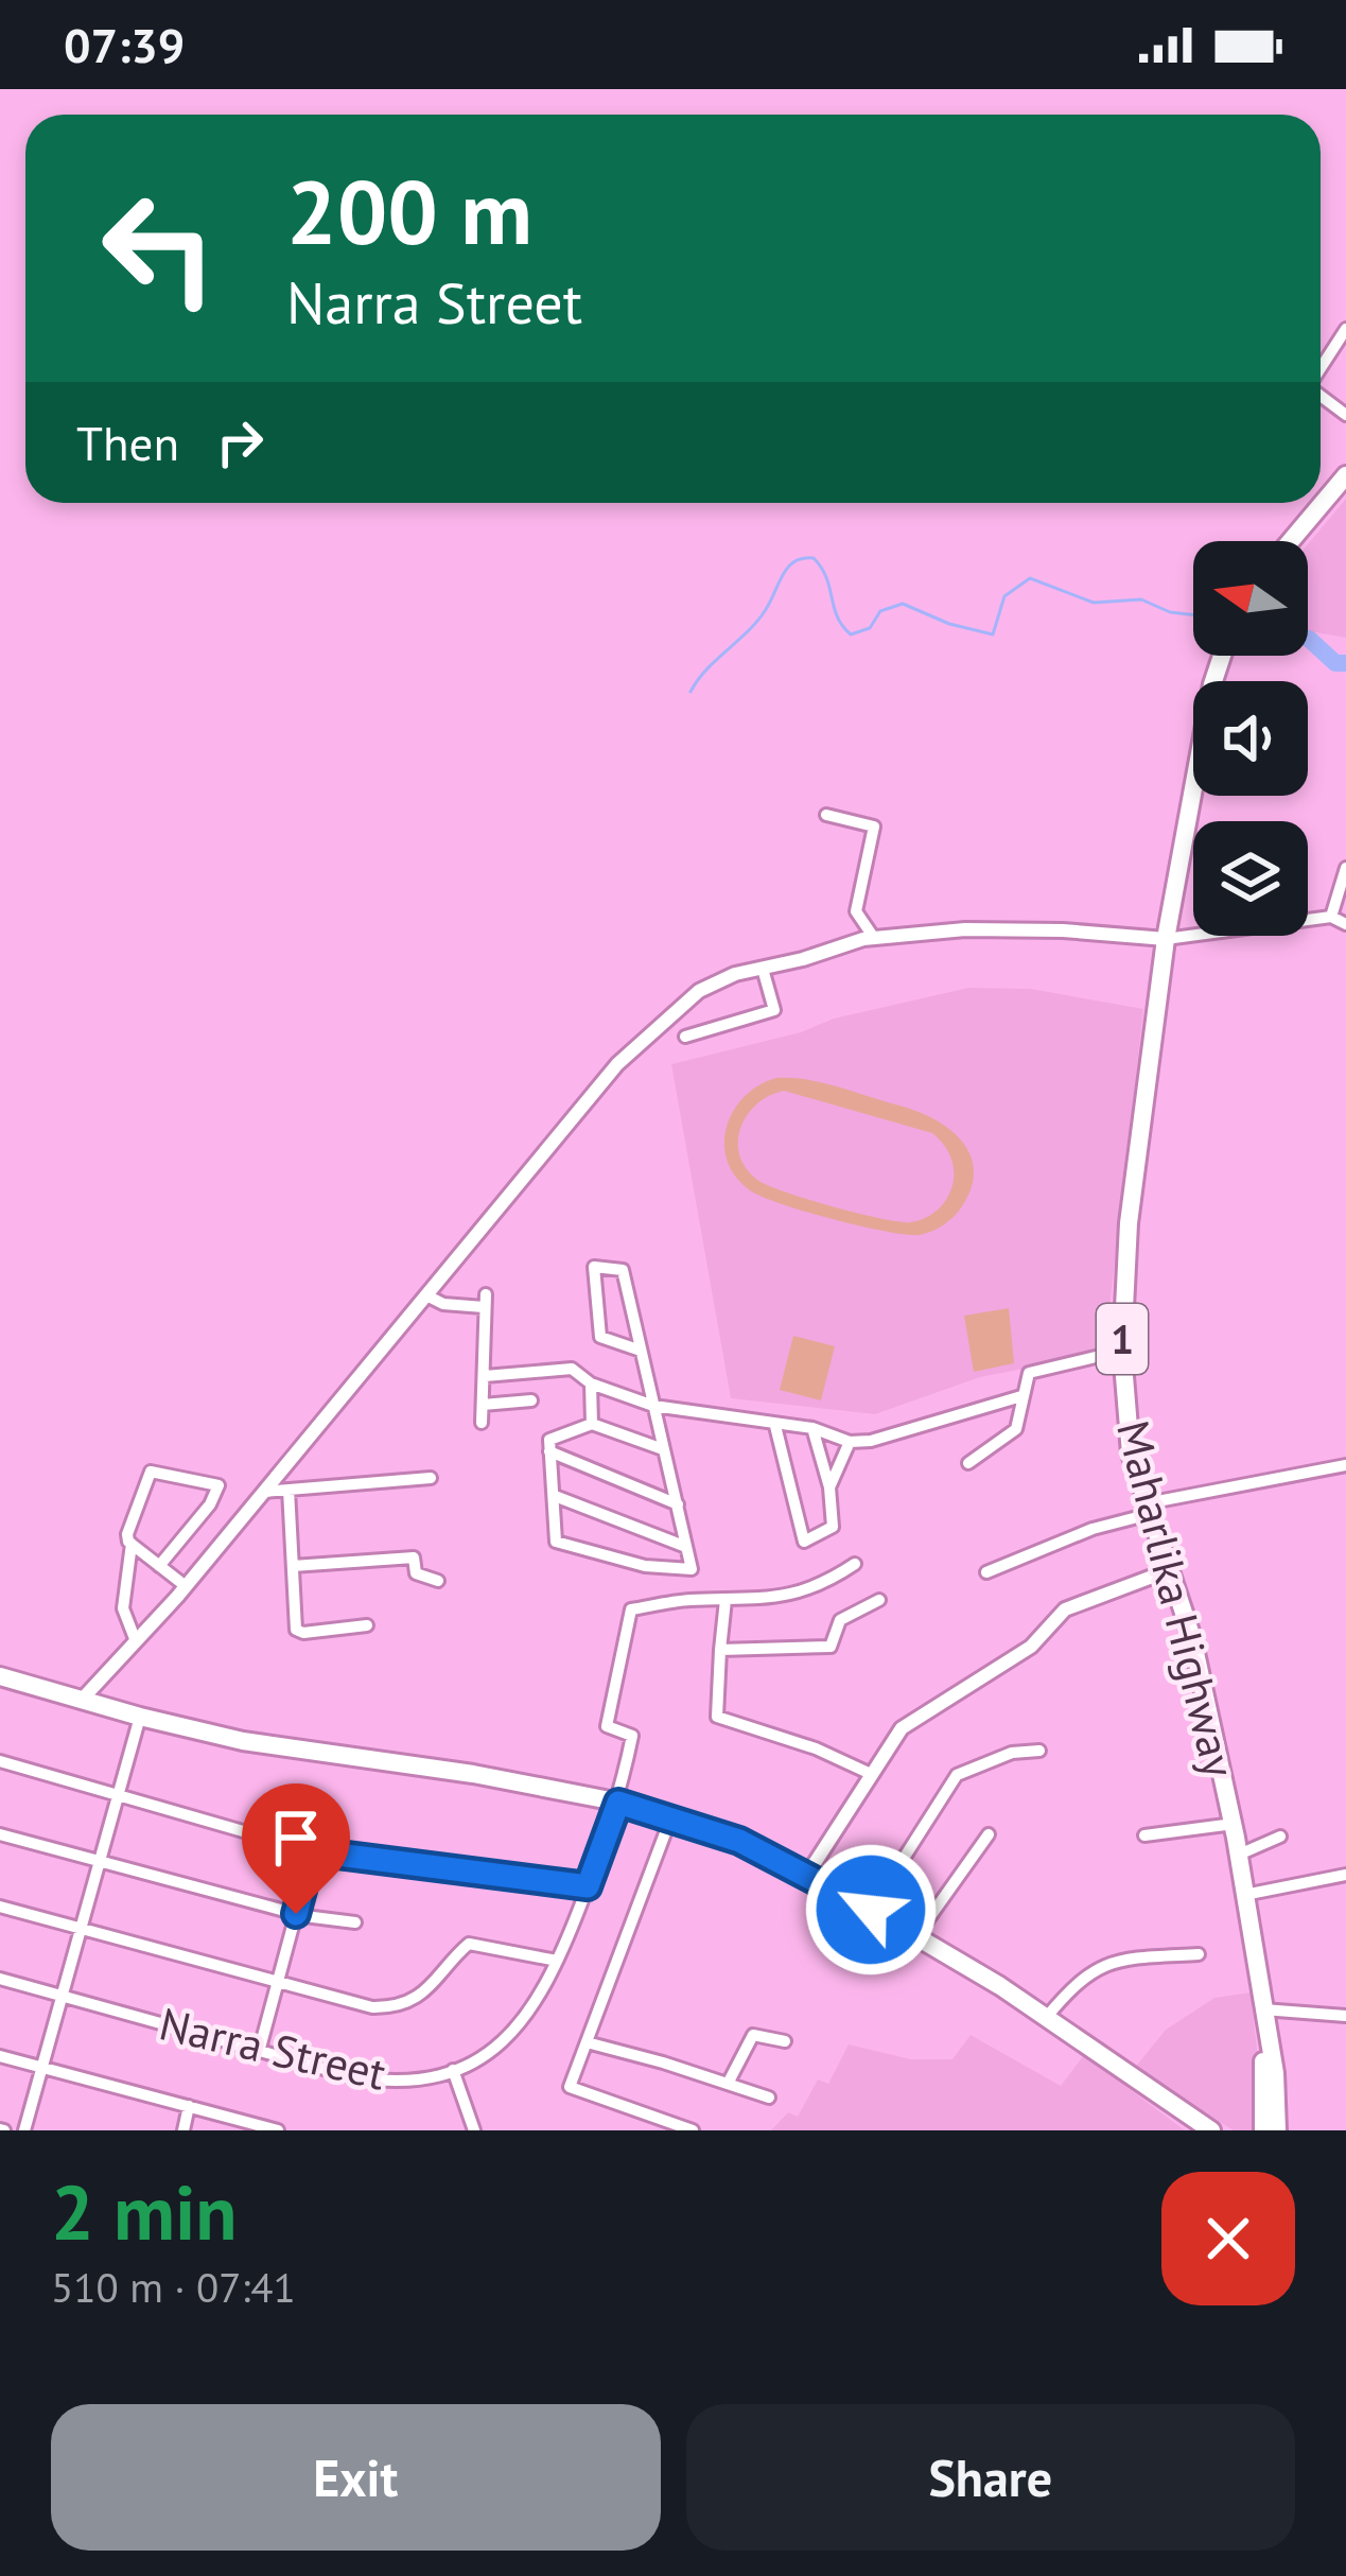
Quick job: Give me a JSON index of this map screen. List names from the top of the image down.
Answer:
{
  "streets": {
    "main road": ["1", "Maharlika Highway"],
    "street": ["Narra Street"]
  },
  "north": "left",
  "page": {
    "status": "07:39",
    "turn": ["200 m", "Narra Street"],
    "then": "Then",
    "heading": ["2 min", "510 m · 07:41"],
    "buttons": ["Exit", "Share"]
  }
}
